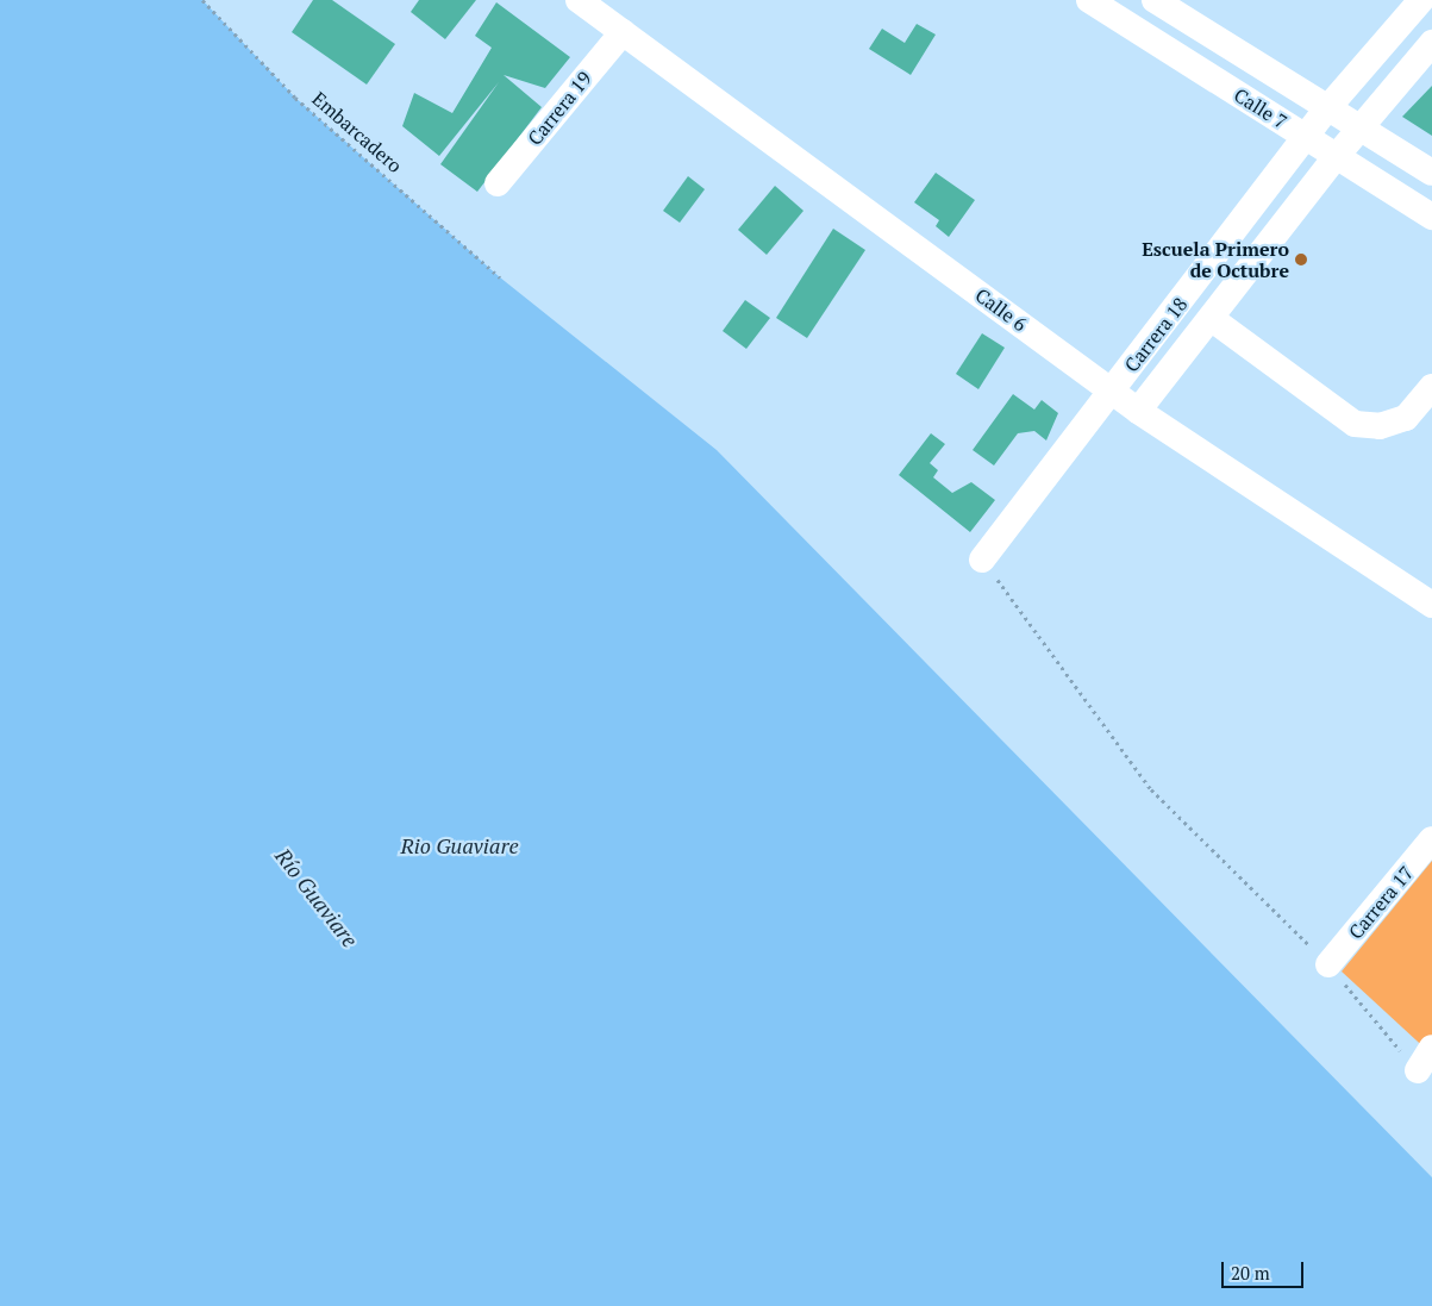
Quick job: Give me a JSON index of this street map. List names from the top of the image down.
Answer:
{
  "streets": {
    "street": [
      "Carrera 19",
      "Calle 7",
      "Calle 6",
      "Carrera 18",
      "Carrera 17"
    ],
    "path": ["Embarcadero"]
  },
  "crossings": [
    ["Carrera 19", "Calle 6"],
    ["Calle 7", "Carrera 18"],
    ["Calle 6", "Carrera 18"]
  ],
  "water": ["Rio Guaviare", "Río Guaviare"],
  "places": ["Escuela Primero de Octubre"],
  "scale_bar": "20 m"
}
